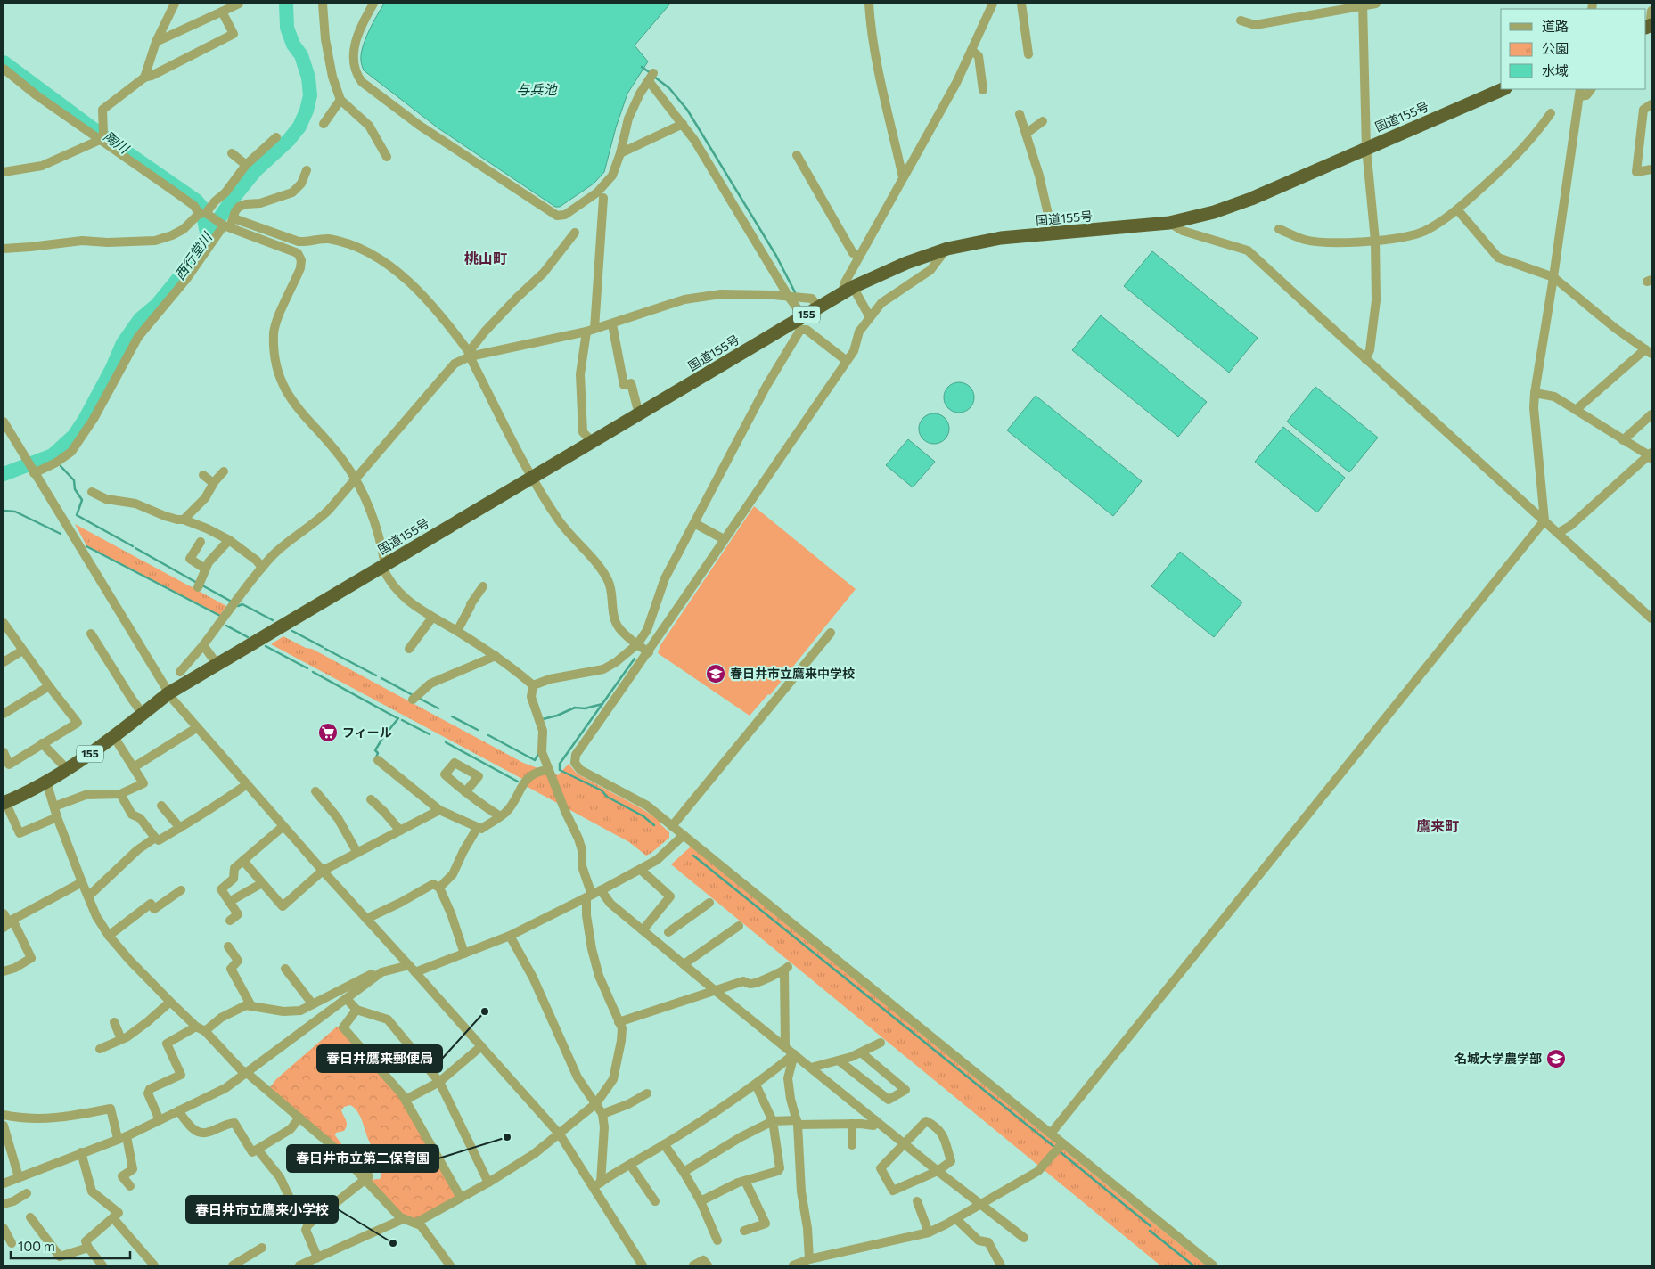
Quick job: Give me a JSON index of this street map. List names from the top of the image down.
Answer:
{
  "streets": {
    "highway": ["国道155号", "155"]
  },
  "districts": ["桃山町", "鷹来町"],
  "water": ["与兵池", "陶川", "西行堂川"],
  "places": {
    "school or university": ["春日井市立鷹来中学校", "名城大学農学部"],
    "supermarket": ["フィール"],
    "other": ["春日井鷹来郵便局", "春日井市立第二保育園", "春日井市立鷹来小学校"]
  },
  "legend": ["道路", "公園", "水域"],
  "scale_bar": "100 m"
}
